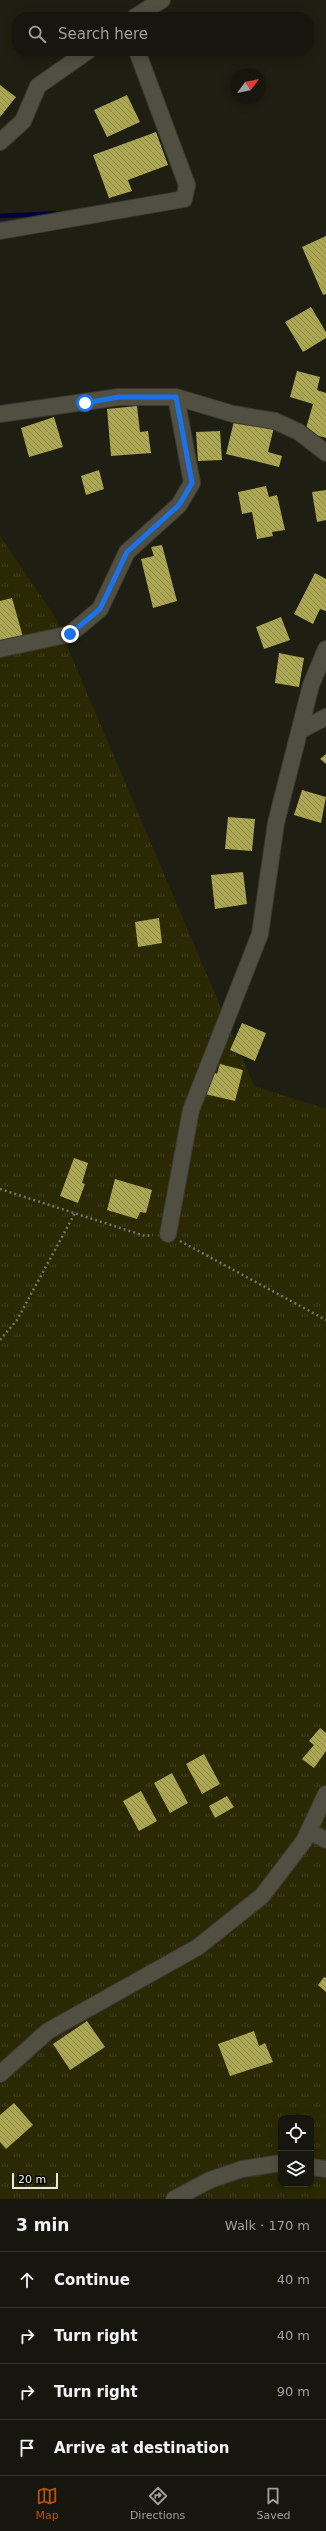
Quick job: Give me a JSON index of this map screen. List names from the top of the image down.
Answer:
{
  "scale_bar": "20 m",
  "north": "top right",
  "page": {
    "search": "Search here",
    "scale": "20 m",
    "heading": ["3 min", "Walk · 170 m"],
    "list": [
      ["Continue", "40 m"],
      ["Turn right", "40 m"],
      ["Turn right", "90 m"],
      "Arrive at destination"
    ],
    "nav": ["Map", "Directions", "Saved"]
  }
}
